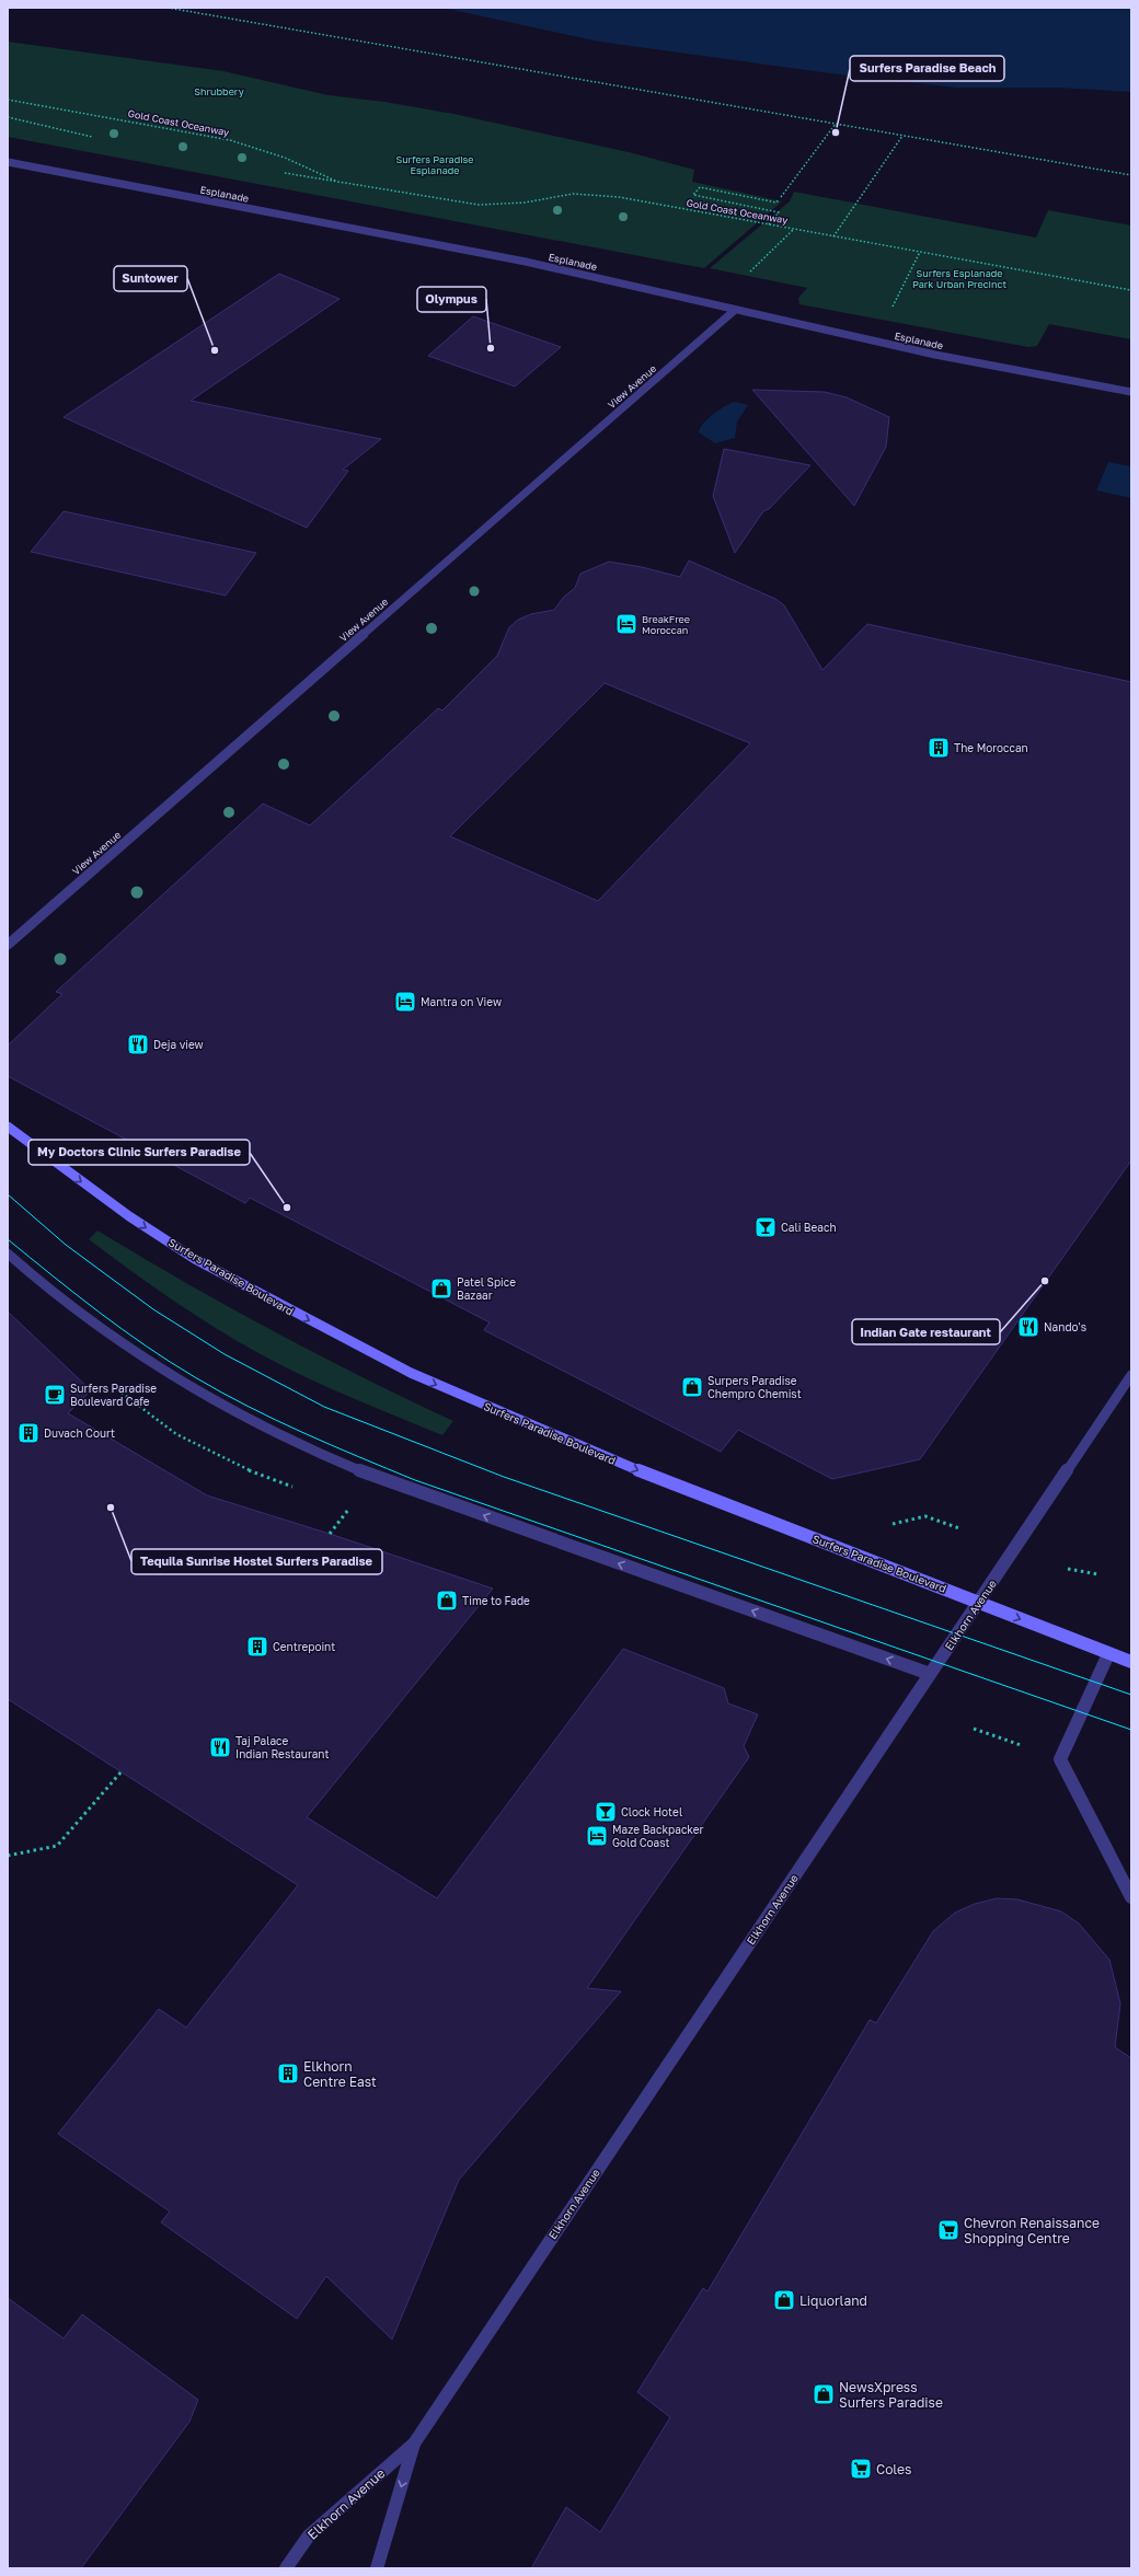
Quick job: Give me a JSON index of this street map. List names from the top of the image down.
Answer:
{
  "streets": {
    "street": [
      "Esplanade",
      "View Avenue",
      "Surfers Paradise Boulevard",
      "Elkhorn Avenue"
    ],
    "path": ["Gold Coast Oceanway"]
  },
  "crossings": [
    ["Esplanade", "View Avenue"],
    ["Surfers Paradise Boulevard", "Elkhorn Avenue"]
  ],
  "parks": ["Shrubbery", "Surfers Paradise Esplanade", "Surfers Esplanade Park Urban Precinct"],
  "places": {
    "other": [
      "Surfers Paradise Beach",
      "Olympus",
      "Suntower",
      "My Doctors Clinic Surfers Paradise",
      "Indian Gate restaurant",
      "Tequila Sunrise Hostel Surfers Paradise"
    ],
    "hotel": ["BreakFree Moroccan", "Mantra on View", "Maze Backpacker Gold Coast"],
    "building": [
      "The Moroccan",
      "Duvach Court",
      "Centrepoint",
      "Elkhorn Centre East"
    ],
    "restaurant": ["Deja view", "Nando's", "Taj Palace Indian Restaurant"],
    "bar": ["Cali Beach", "Clock Hotel"],
    "shop": [
      "Patel Spice Bazaar",
      "Surpers Paradise Chempro Chemist",
      "Time to Fade",
      "Liquorland",
      "NewsXpress Surfers Paradise"
    ],
    "cafe": ["Surfers Paradise Boulevard Cafe"],
    "supermarket": ["Chevron Renaissance Shopping Centre", "Coles"]
  }
}
